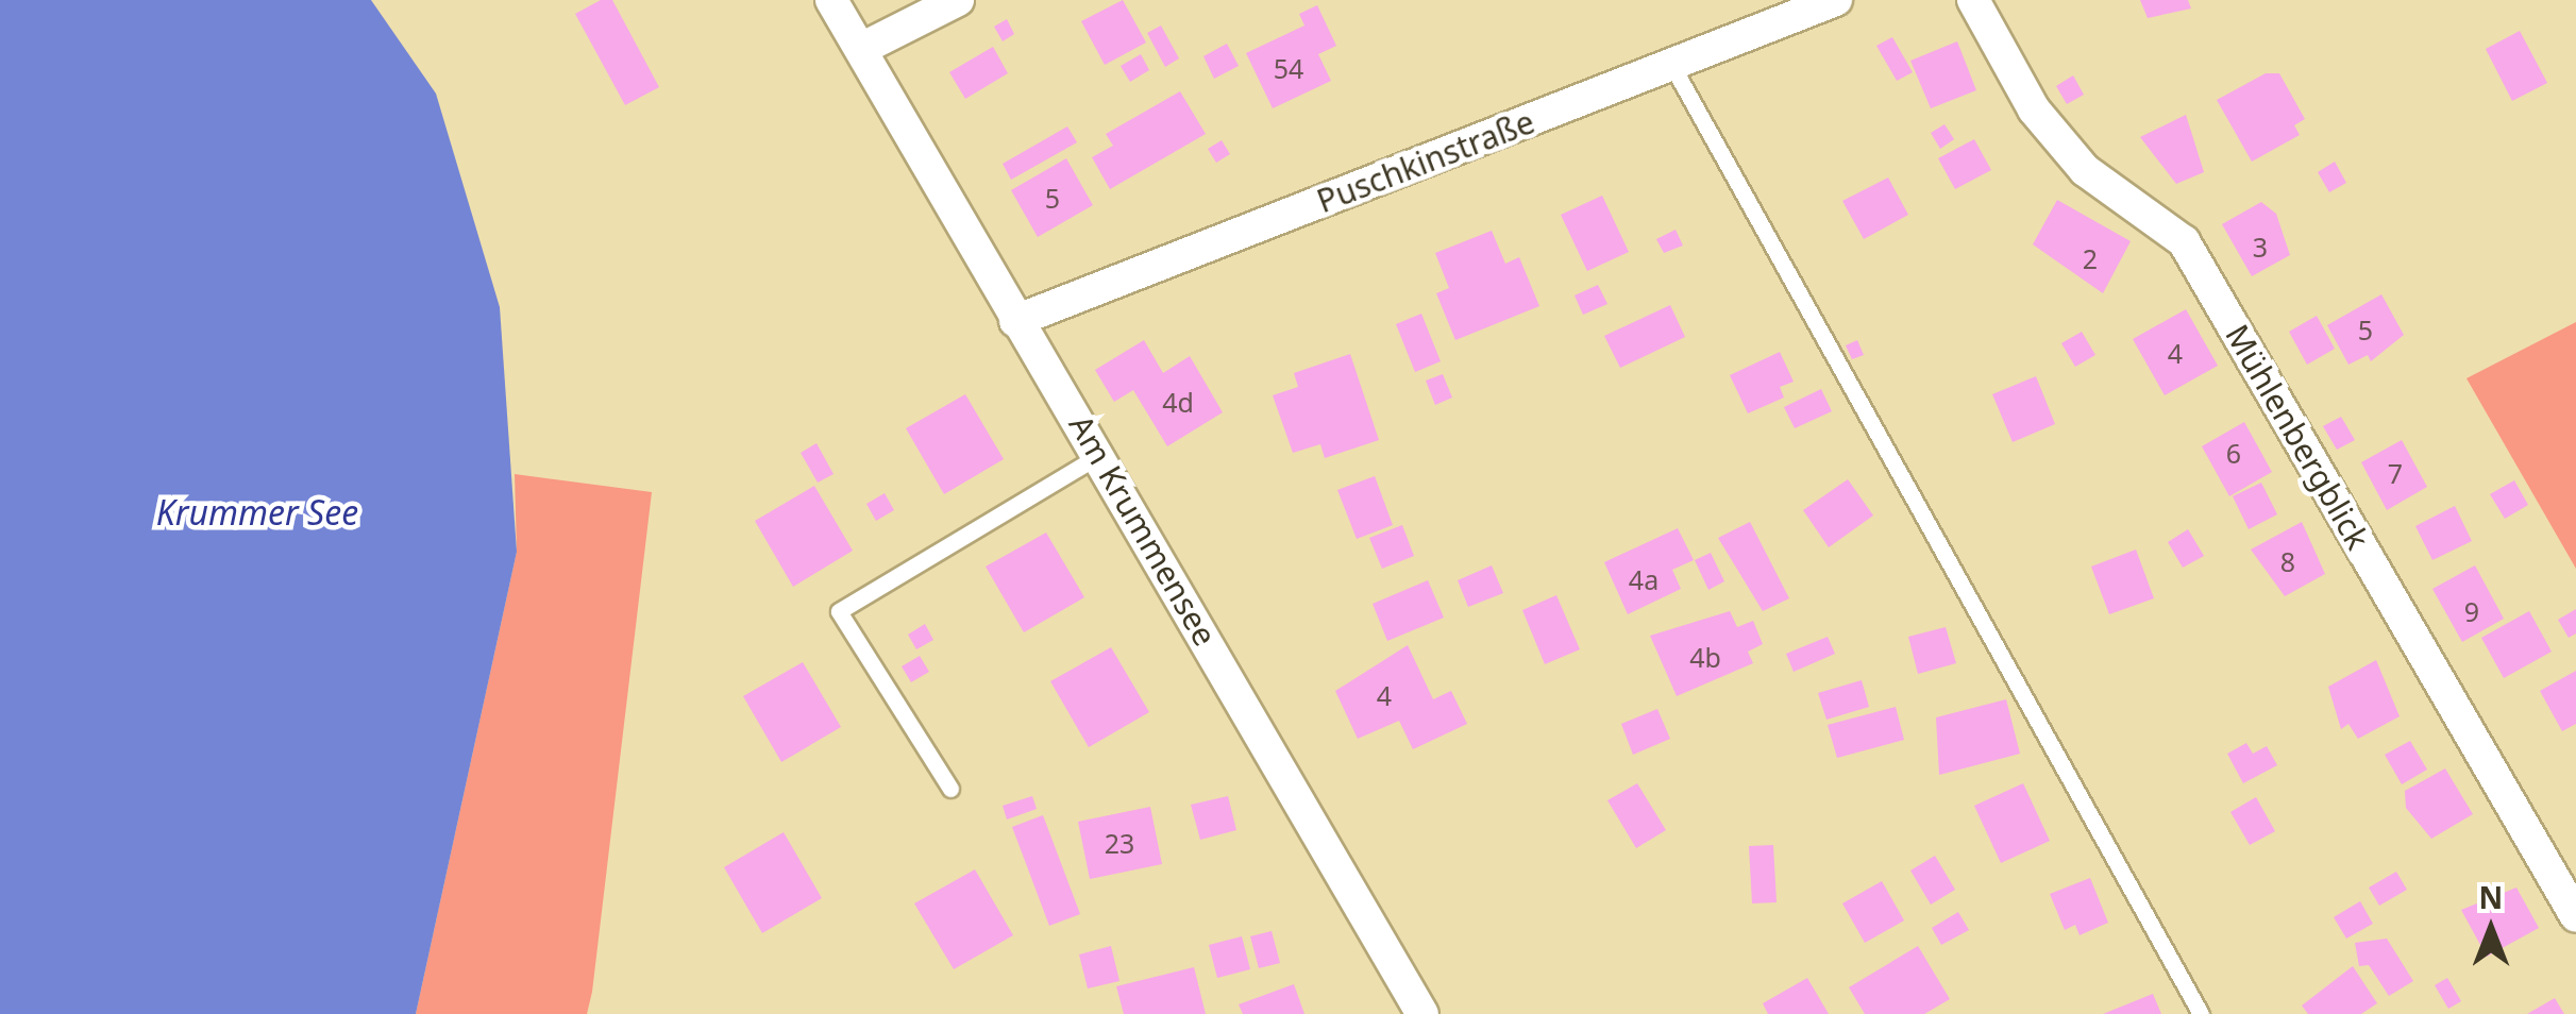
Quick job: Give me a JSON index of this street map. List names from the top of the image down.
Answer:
{
  "streets": {
    "street": ["Puschkinstraße", "Mühlenbergblick", "Am Krummensee"]
  },
  "crossings": [
    ["Puschkinstraße", "Am Krummensee"]
  ],
  "water": ["Krummer See"],
  "house_numbers": [
    "54",
    "5",
    "3",
    "2",
    "5",
    "4",
    "4d",
    "6",
    "7",
    "8",
    "4a",
    "9",
    "4b",
    "4",
    "23"
  ],
  "north": "top"
}
